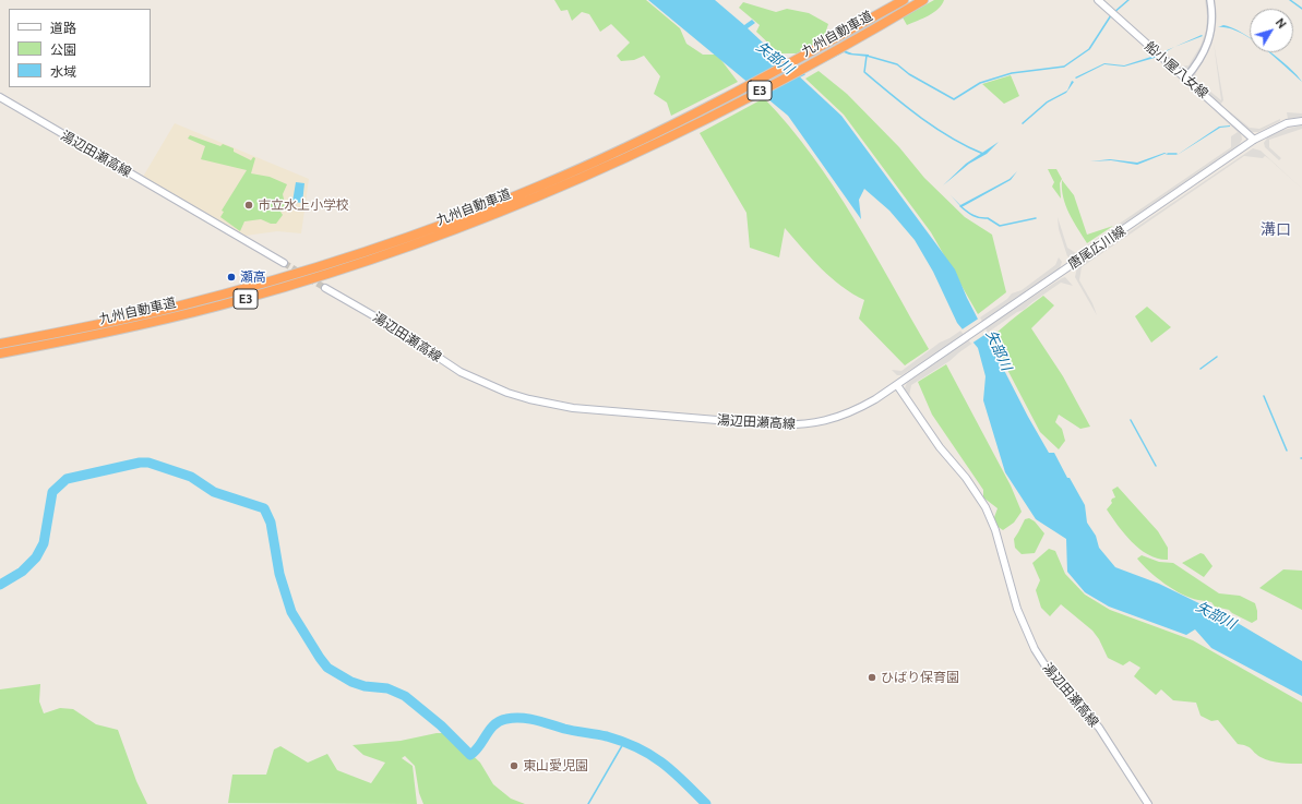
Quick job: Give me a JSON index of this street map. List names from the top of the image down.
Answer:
{
  "streets": {
    "highway": ["九州自動車道", "E3"],
    "main road": ["船小屋八女線", "湯辺田瀬高線", "唐尾広川線"]
  },
  "crossings": [
    ["船小屋八女線", "唐尾広川線"],
    ["湯辺田瀬高線", "唐尾広川線"]
  ],
  "districts": ["溝口"],
  "water": ["矢部川"],
  "places": [
    "市立水上小学校",
    "瀬高",
    "ひばり保育園",
    "東山愛児園"
  ],
  "legend": ["道路", "公園", "水域"],
  "north": "top right"
}
